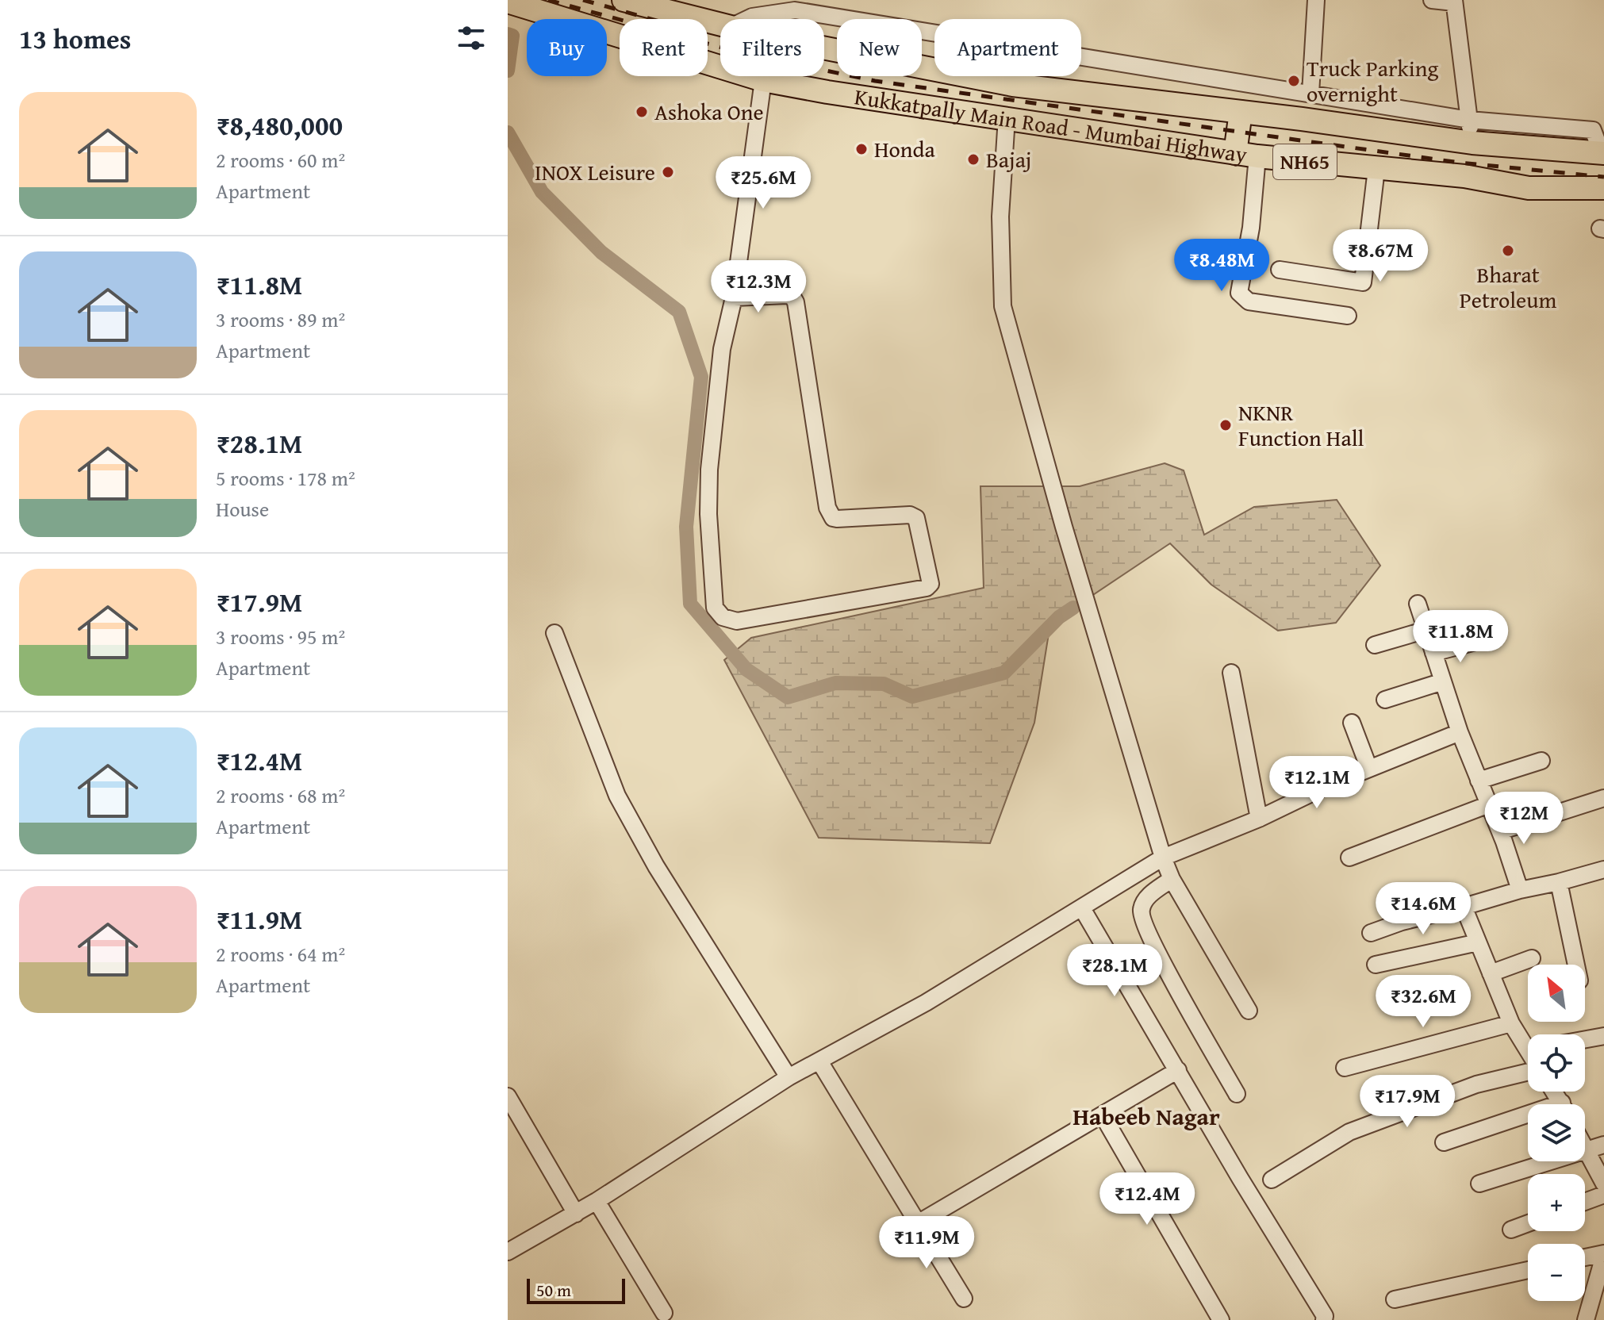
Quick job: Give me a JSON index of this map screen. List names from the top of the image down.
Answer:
{
  "streets": {
    "highway": ["Kukkatpally Main Road - Mumbai Highway", "NH65"]
  },
  "districts": ["Habeeb Nagar"],
  "places": [
    "Truck Parking overnight",
    "Ashoka One",
    "Honda",
    "Bajaj",
    "INOX Leisure",
    "Bharat Petroleum",
    "NKNR Function Hall"
  ],
  "scale_bar": "50 m",
  "north": "top left",
  "page": {
    "heading": "13 homes",
    "chip": [
      "Buy",
      "Rent",
      "Filters",
      "New",
      "Apartment"
    ],
    "list": [
      {
        "name": "₹8,480,000",
        "note": "2 rooms · 60 m² · Apartment"
      },
      {
        "name": "₹11.8M",
        "note": "3 rooms · 89 m² · Apartment"
      },
      {
        "name": "₹28.1M",
        "note": "5 rooms · 178 m² · House"
      },
      {
        "name": "₹17.9M",
        "note": "3 rooms · 95 m² · Apartment"
      },
      {
        "name": "₹12.4M",
        "note": "2 rooms · 68 m² · Apartment"
      },
      {
        "name": "₹11.9M",
        "note": "2 rooms · 64 m² · Apartment"
      }
    ],
    "price": [
      "₹25.6M",
      "₹8.67M",
      "₹8.48M",
      "₹12.3M",
      "₹11.8M",
      "₹12.1M",
      "₹12M",
      "₹14.6M",
      "₹28.1M",
      "₹32.6M",
      "₹17.9M",
      "₹12.4M",
      "₹11.9M"
    ],
    "map_buttons": ["+", "−"],
    "scale": "50 m"
  }
}
